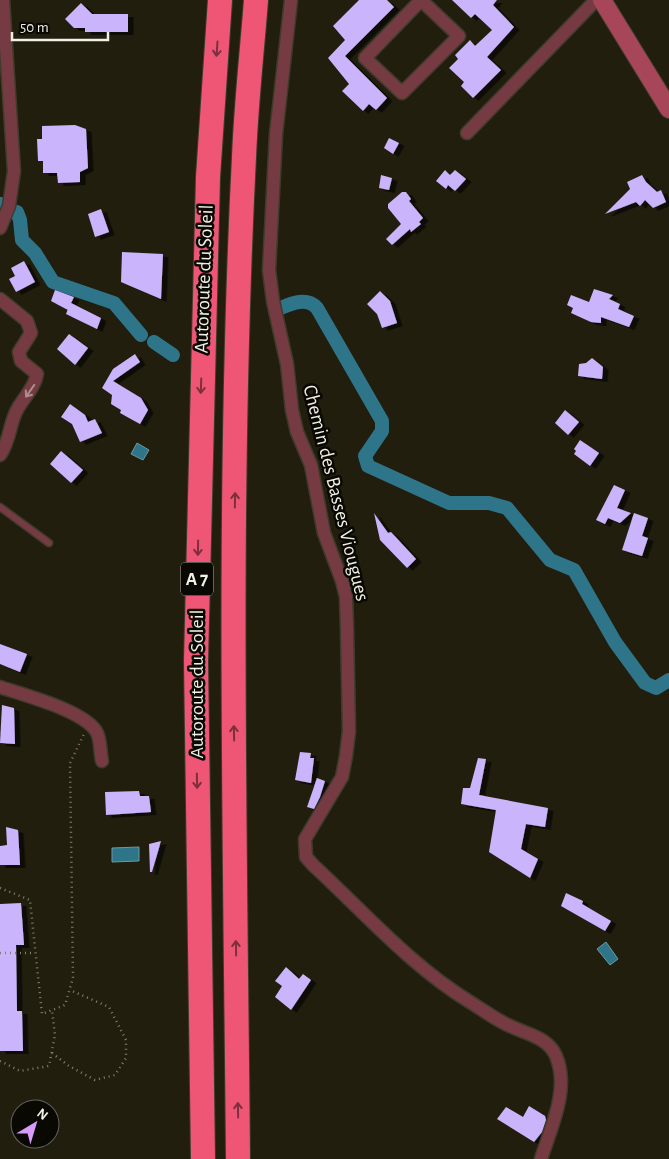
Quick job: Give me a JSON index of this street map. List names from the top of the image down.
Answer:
{
  "streets": {
    "highway": ["Autoroute du Soleil", "A 7"],
    "street": ["Chemin des Basses Viougues"]
  },
  "scale_bar": "50 m",
  "north": "top right"
}
